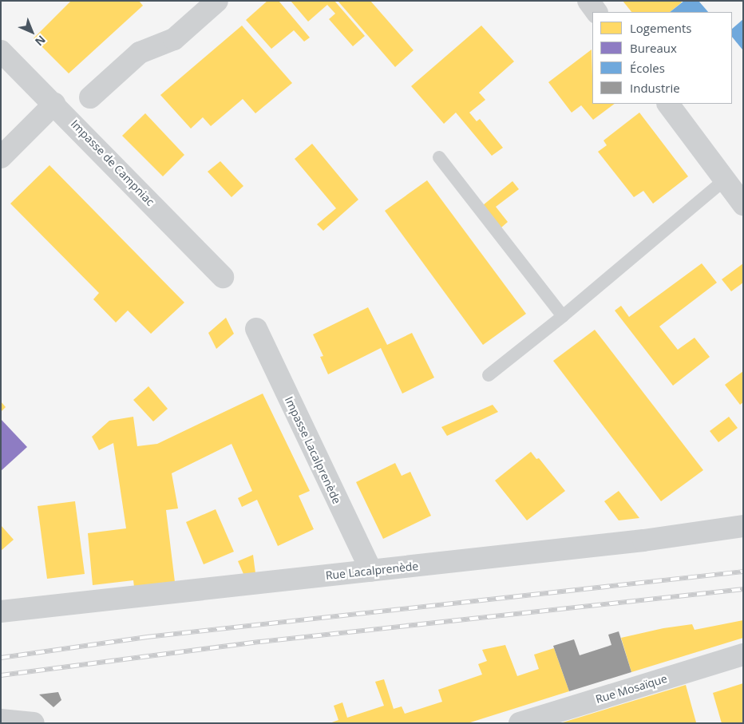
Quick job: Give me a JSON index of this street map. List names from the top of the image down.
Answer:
{
  "streets": {
    "street": [
      "Impasse de Campniac",
      "Impasse Lacalprenède",
      "Rue Lacalprenède",
      "Rue Mosaïque"
    ]
  },
  "crossings": [
    ["Impasse Lacalprenède", "Rue Lacalprenède"]
  ],
  "legend": [
    "Logements",
    "Bureaux",
    "Écoles",
    "Industrie"
  ],
  "north": "bottom right"
}
